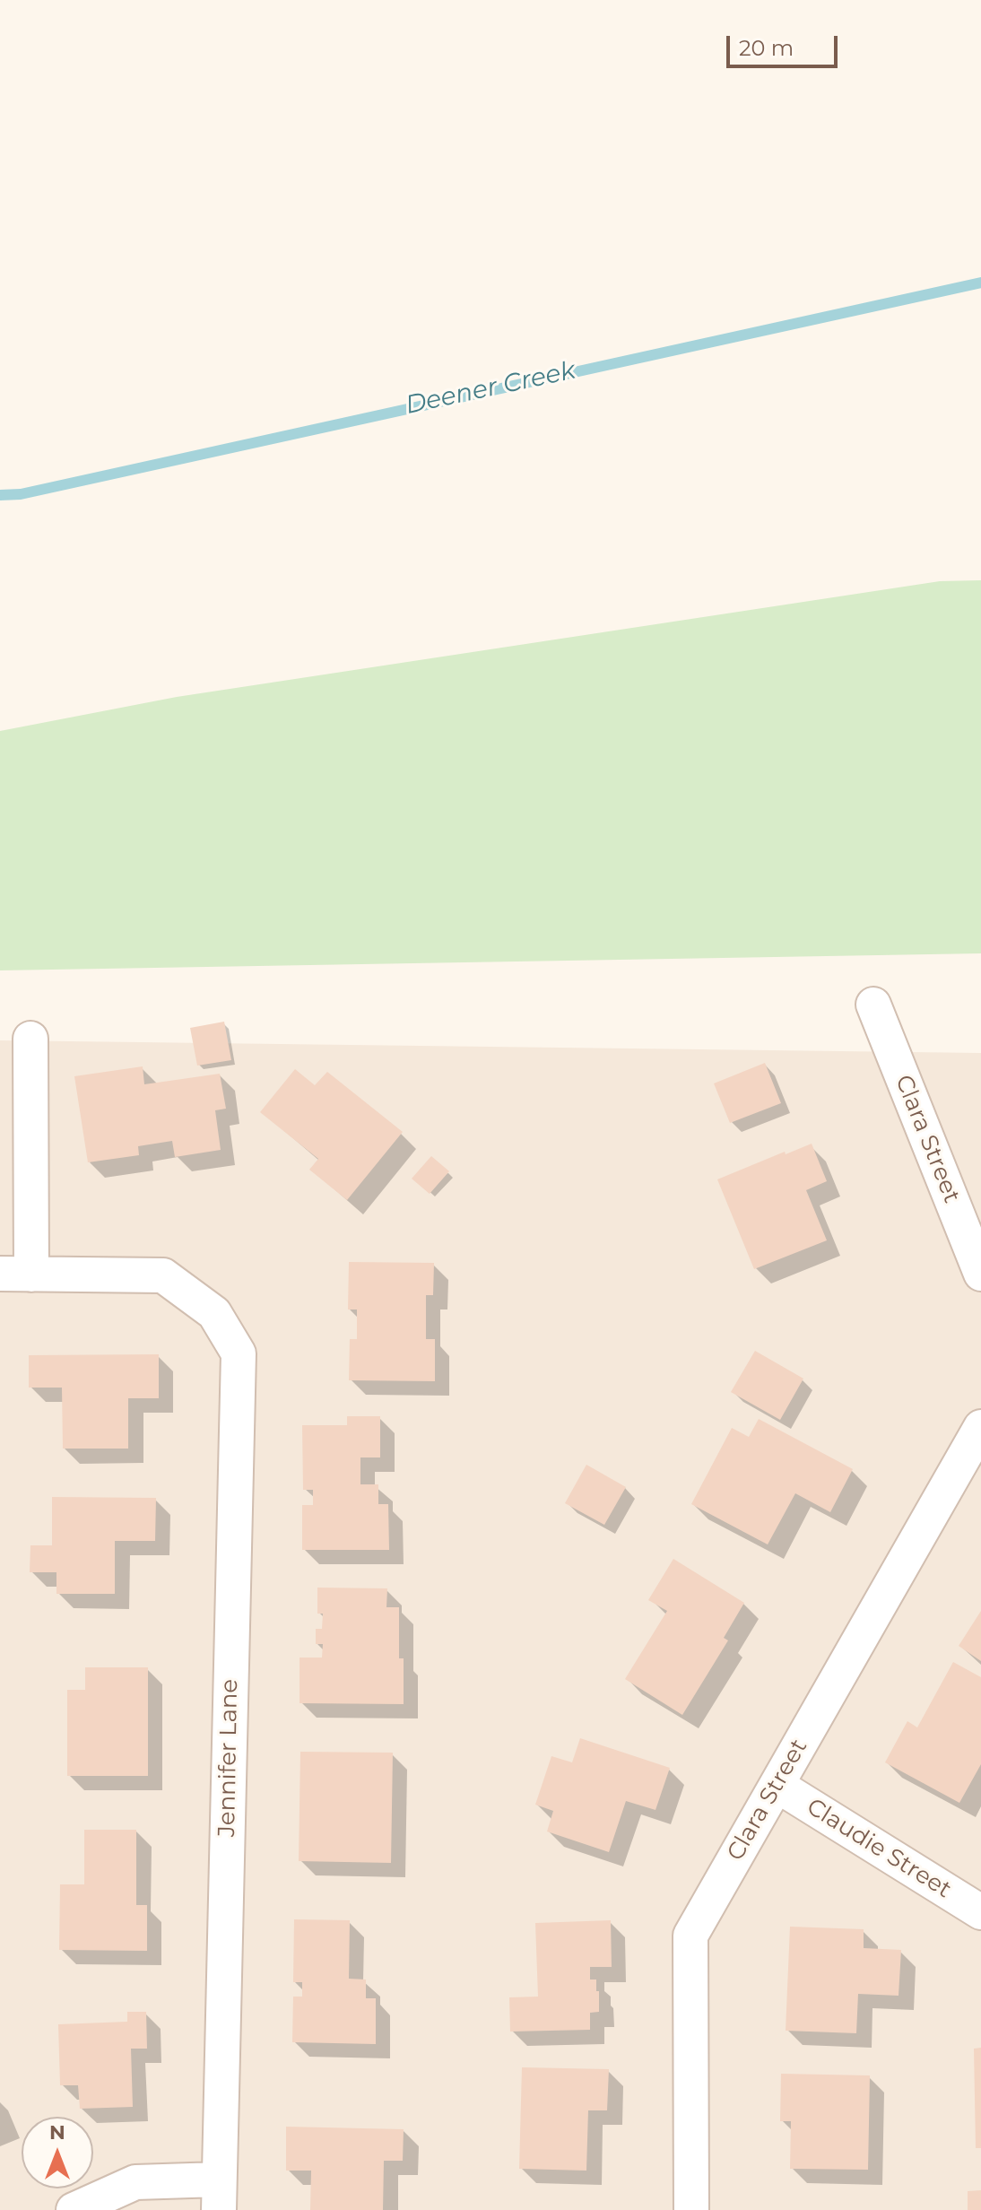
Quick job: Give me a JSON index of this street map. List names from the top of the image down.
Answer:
{
  "streets": {
    "street": ["Clara Street", "Jennifer Lane", "Claudie Street"]
  },
  "crossings": [
    ["Clara Street", "Claudie Street"]
  ],
  "water": ["Deener Creek"],
  "scale_bar": "20 m",
  "north": "top"
}
